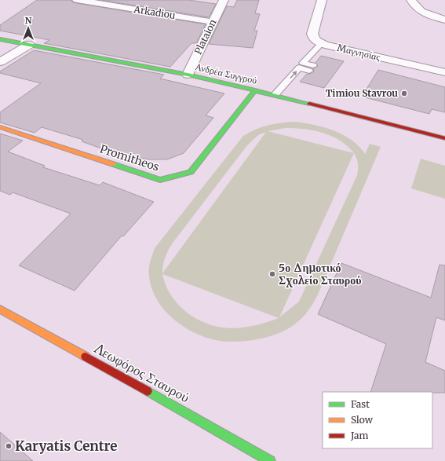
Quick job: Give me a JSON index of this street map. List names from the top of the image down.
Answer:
{
  "streets": {
    "street": [
      "Arkadiou",
      "Plataion",
      "Μαγνησίας",
      "Ανδρέα Συγγρού",
      "Promitheos",
      "Λεωφόρος Σταυρού"
    ]
  },
  "crossings": [
    ["Arkadiou", "Plataion"],
    ["Plataion", "Ανδρέα Συγγρού"],
    ["Ανδρέα Συγγρού", "Promitheos"]
  ],
  "places": ["Timiou Stavrou", "5ο Δημοτικό Σχολείο Σταυρού", "Karyatis Centre"],
  "legend": ["Fast", "Slow", "Jam"],
  "north": "top"
}
